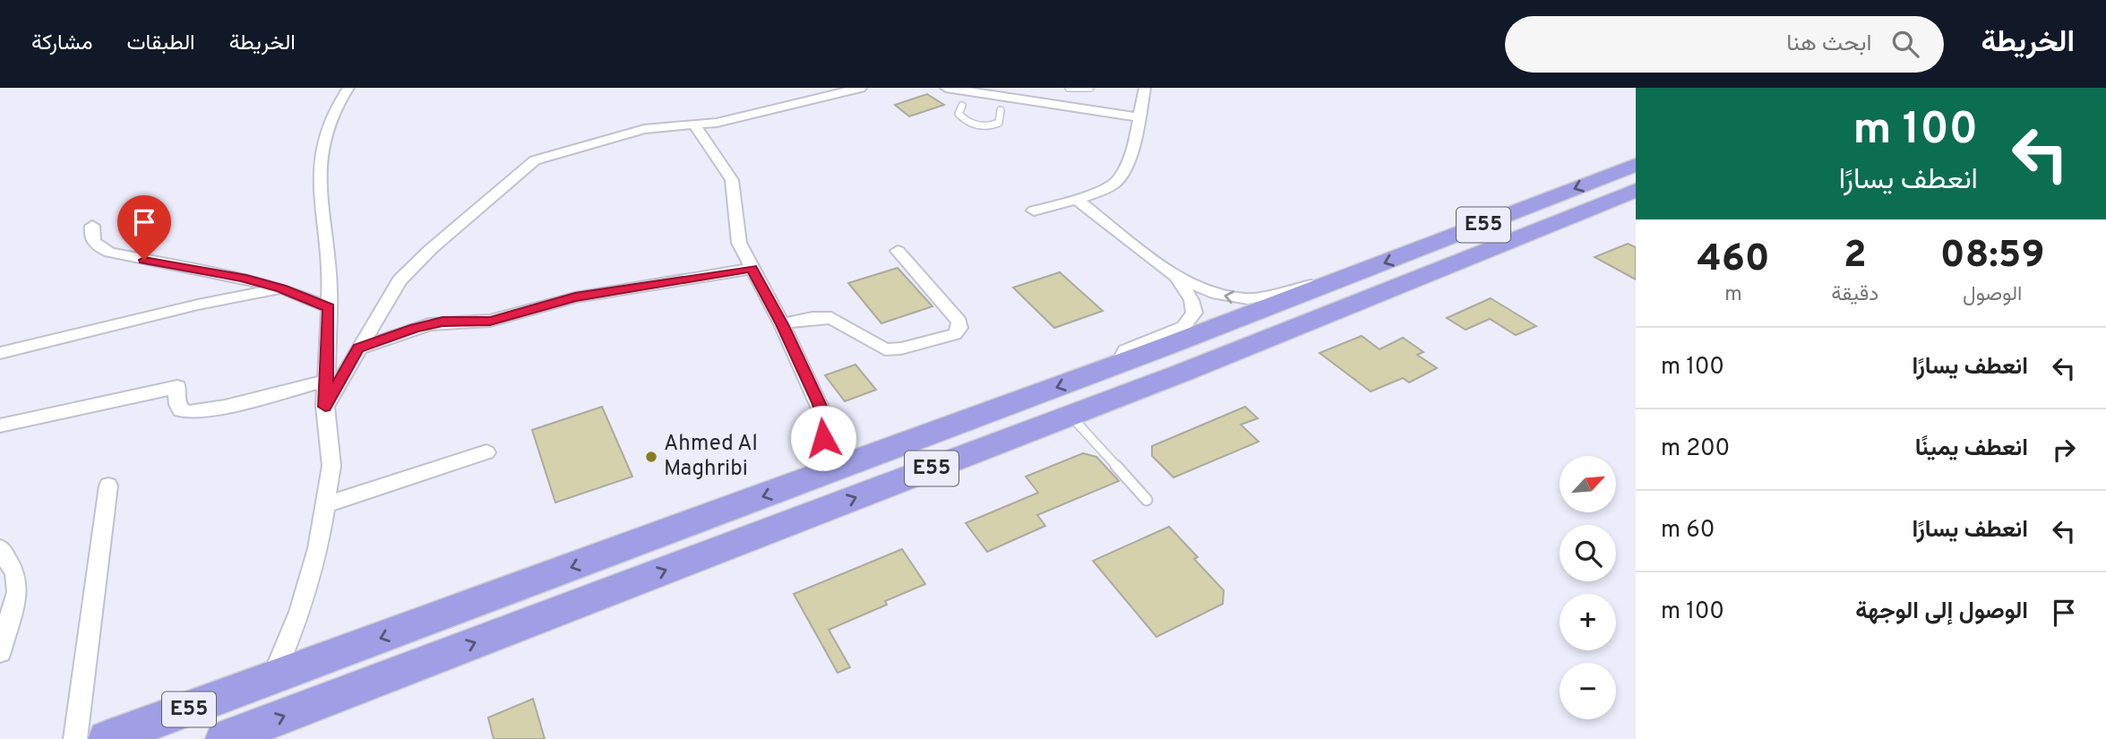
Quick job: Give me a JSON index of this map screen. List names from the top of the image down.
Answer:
{
  "streets": {
    "highway": ["E55"]
  },
  "places": ["Ahmed Al Maghribi"],
  "north": "top right",
  "page": {
    "header": "الخريطة",
    "search": "ابحث هنا",
    "nav": ["الخريطة", "الطبقات", "مشاركة"],
    "turn": ["100 m", "انعطف يسارًا"],
    "eta": [
      "08:59",
      "الوصول",
      "2",
      "دقيقة",
      "460",
      "m"
    ],
    "list": [
      {
        "name": "انعطف يسارًا",
        "value": "100 m"
      },
      {
        "name": "انعطف يمينًا",
        "value": "200 m"
      },
      {
        "name": "انعطف يسارًا",
        "value": "60 m"
      },
      {
        "name": "الوصول إلى الوجهة",
        "value": "100 m"
      }
    ],
    "map_buttons": ["+", "−"]
  }
}
